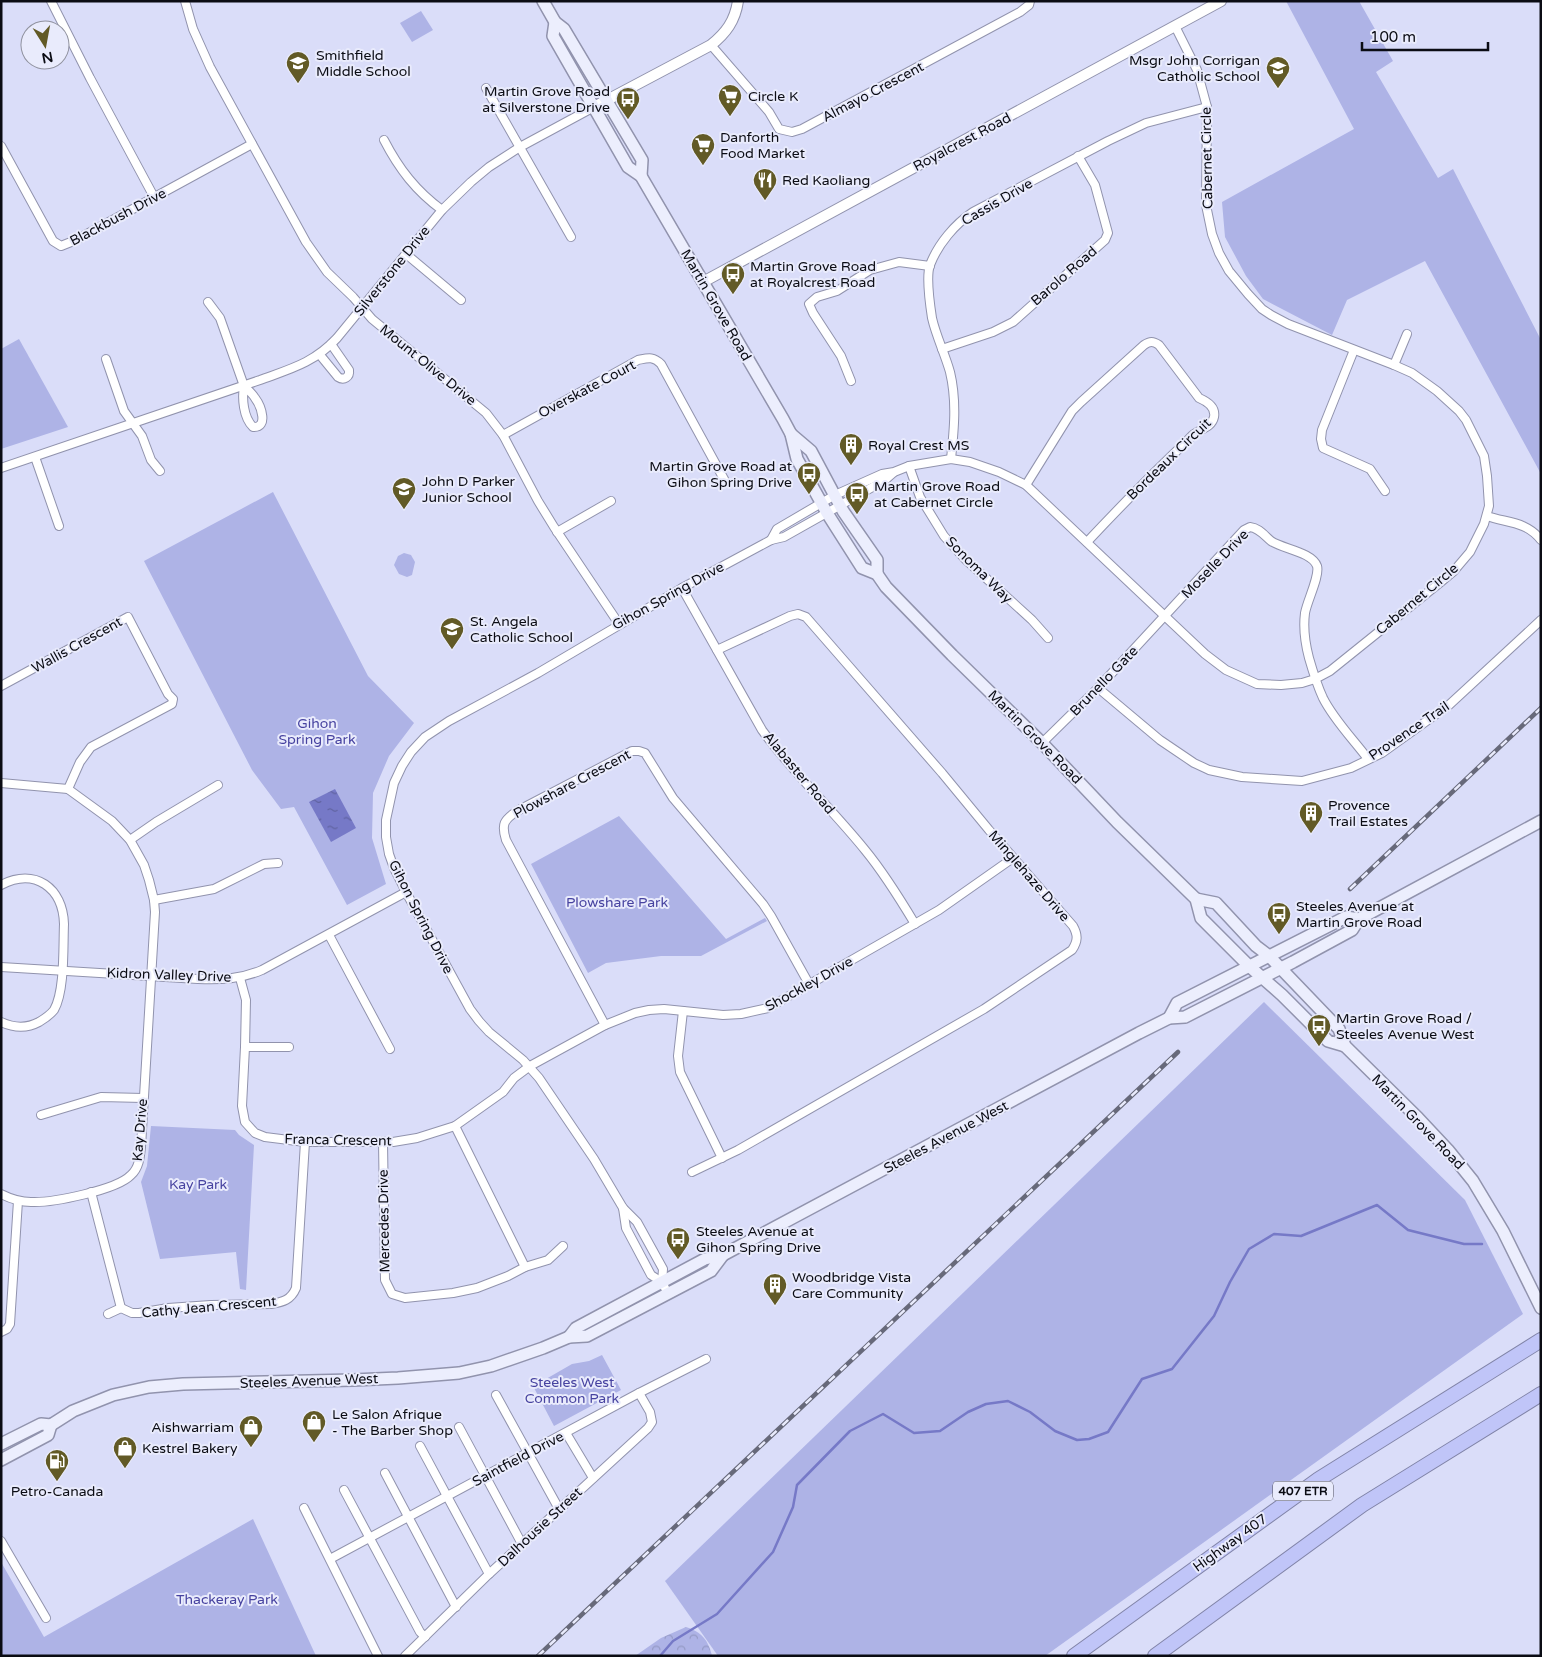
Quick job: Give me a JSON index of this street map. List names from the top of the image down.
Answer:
{
  "streets": {
    "highway": ["407 ETR", "Highway 407"],
    "main road": ["Martin Grove Road", "Steeles Avenue West"],
    "street": [
      "Almayo Crescent",
      "Royalcrest Road",
      "Cabernet Circle",
      "Cassis Drive",
      "Blackbush Drive",
      "Silverstone Drive",
      "Barolo Road",
      "Mount Olive Drive",
      "Overskate Court",
      "Bordeaux Circuit",
      "Moselle Drive",
      "Sonoma Way",
      "Gihon Spring Drive",
      "Wallis Crescent",
      "Brunello Gate",
      "Provence Trail",
      "Alabaster Road",
      "Plowshare Crescent",
      "Minglehaze Drive",
      "Kidron Valley Drive",
      "Shockley Drive",
      "Kay Drive",
      "Franca Crescent",
      "Mercedes Drive",
      "Cathy Jean Crescent",
      "Saintfield Drive",
      "Dalhousie Street"
    ]
  },
  "crossings": [
    ["Almayo Crescent", "Silverstone Drive"],
    ["Royalcrest Road", "Cabernet Circle"],
    ["Royalcrest Road", "Martin Grove Road"],
    ["Cabernet Circle", "Cassis Drive"],
    ["Cabernet Circle", "Martin Grove Road"],
    ["Cabernet Circle", "Bordeaux Circuit"],
    ["Cabernet Circle", "Moselle Drive"],
    ["Cabernet Circle", "Sonoma Way"],
    ["Cabernet Circle", "Gihon Spring Drive"],
    ["Cabernet Circle", "Brunello Gate"],
    ["Cassis Drive", "Barolo Road"],
    ["Blackbush Drive", "Mount Olive Drive"],
    ["Silverstone Drive", "Martin Grove Road"],
    ["Silverstone Drive", "Mount Olive Drive"],
    ["Martin Grove Road", "Gihon Spring Drive"],
    ["Martin Grove Road", "Brunello Gate"],
    ["Martin Grove Road", "Steeles Avenue West"],
    ["Mount Olive Drive", "Overskate Court"],
    ["Mount Olive Drive", "Gihon Spring Drive"],
    ["Moselle Drive", "Brunello Gate"],
    ["Moselle Drive", "Provence Trail"],
    ["Gihon Spring Drive", "Alabaster Road"],
    ["Gihon Spring Drive", "Kidron Valley Drive"],
    ["Gihon Spring Drive", "Shockley Drive"],
    ["Gihon Spring Drive", "Steeles Avenue West"],
    ["Gihon Spring Drive", "Franca Crescent"],
    ["Wallis Crescent", "Kay Drive"],
    ["Brunello Gate", "Provence Trail"],
    ["Alabaster Road", "Minglehaze Drive"],
    ["Alabaster Road", "Shockley Drive"],
    ["Plowshare Crescent", "Shockley Drive"],
    ["Minglehaze Drive", "Shockley Drive"],
    ["Kidron Valley Drive", "Kay Drive"],
    ["Kidron Valley Drive", "Franca Crescent"],
    ["Shockley Drive", "Franca Crescent"],
    ["Kay Drive", "Cathy Jean Crescent"],
    ["Franca Crescent", "Mercedes Drive"],
    ["Franca Crescent", "Cathy Jean Crescent"],
    ["Saintfield Drive", "Dalhousie Street"]
  ],
  "parks": [
    "Gihon Spring Park",
    "Plowshare Park",
    "Kay Park",
    "Steeles West Common Park",
    "Thackeray Park"
  ],
  "places": {
    "school or university": [
      "Smithfield Middle School",
      "Msgr John Corrigan Catholic School",
      "John D Parker Junior School",
      "St. Angela Catholic School"
    ],
    "supermarket": ["Circle K", "Danforth Food Market"],
    "bus stop": [
      "Martin Grove Road at Silverstone Drive",
      "Martin Grove Road at Royalcrest Road",
      "Martin Grove Road at Gihon Spring Drive",
      "Martin Grove Road at Cabernet Circle",
      "Steeles Avenue at Martin Grove Road",
      "Martin Grove Road / Steeles Avenue West",
      "Steeles Avenue at Gihon Spring Drive"
    ],
    "restaurant": ["Red Kaoliang"],
    "building": ["Royal Crest MS", "Provence Trail Estates", "Woodbridge Vista Care Community"],
    "shop": ["Le Salon Afrique - The Barber Shop", "Aishwarriam", "Kestrel Bakery"],
    "fuel station": ["Petro-Canada"]
  },
  "scale_bar": "100 m",
  "north": "bottom"
}
